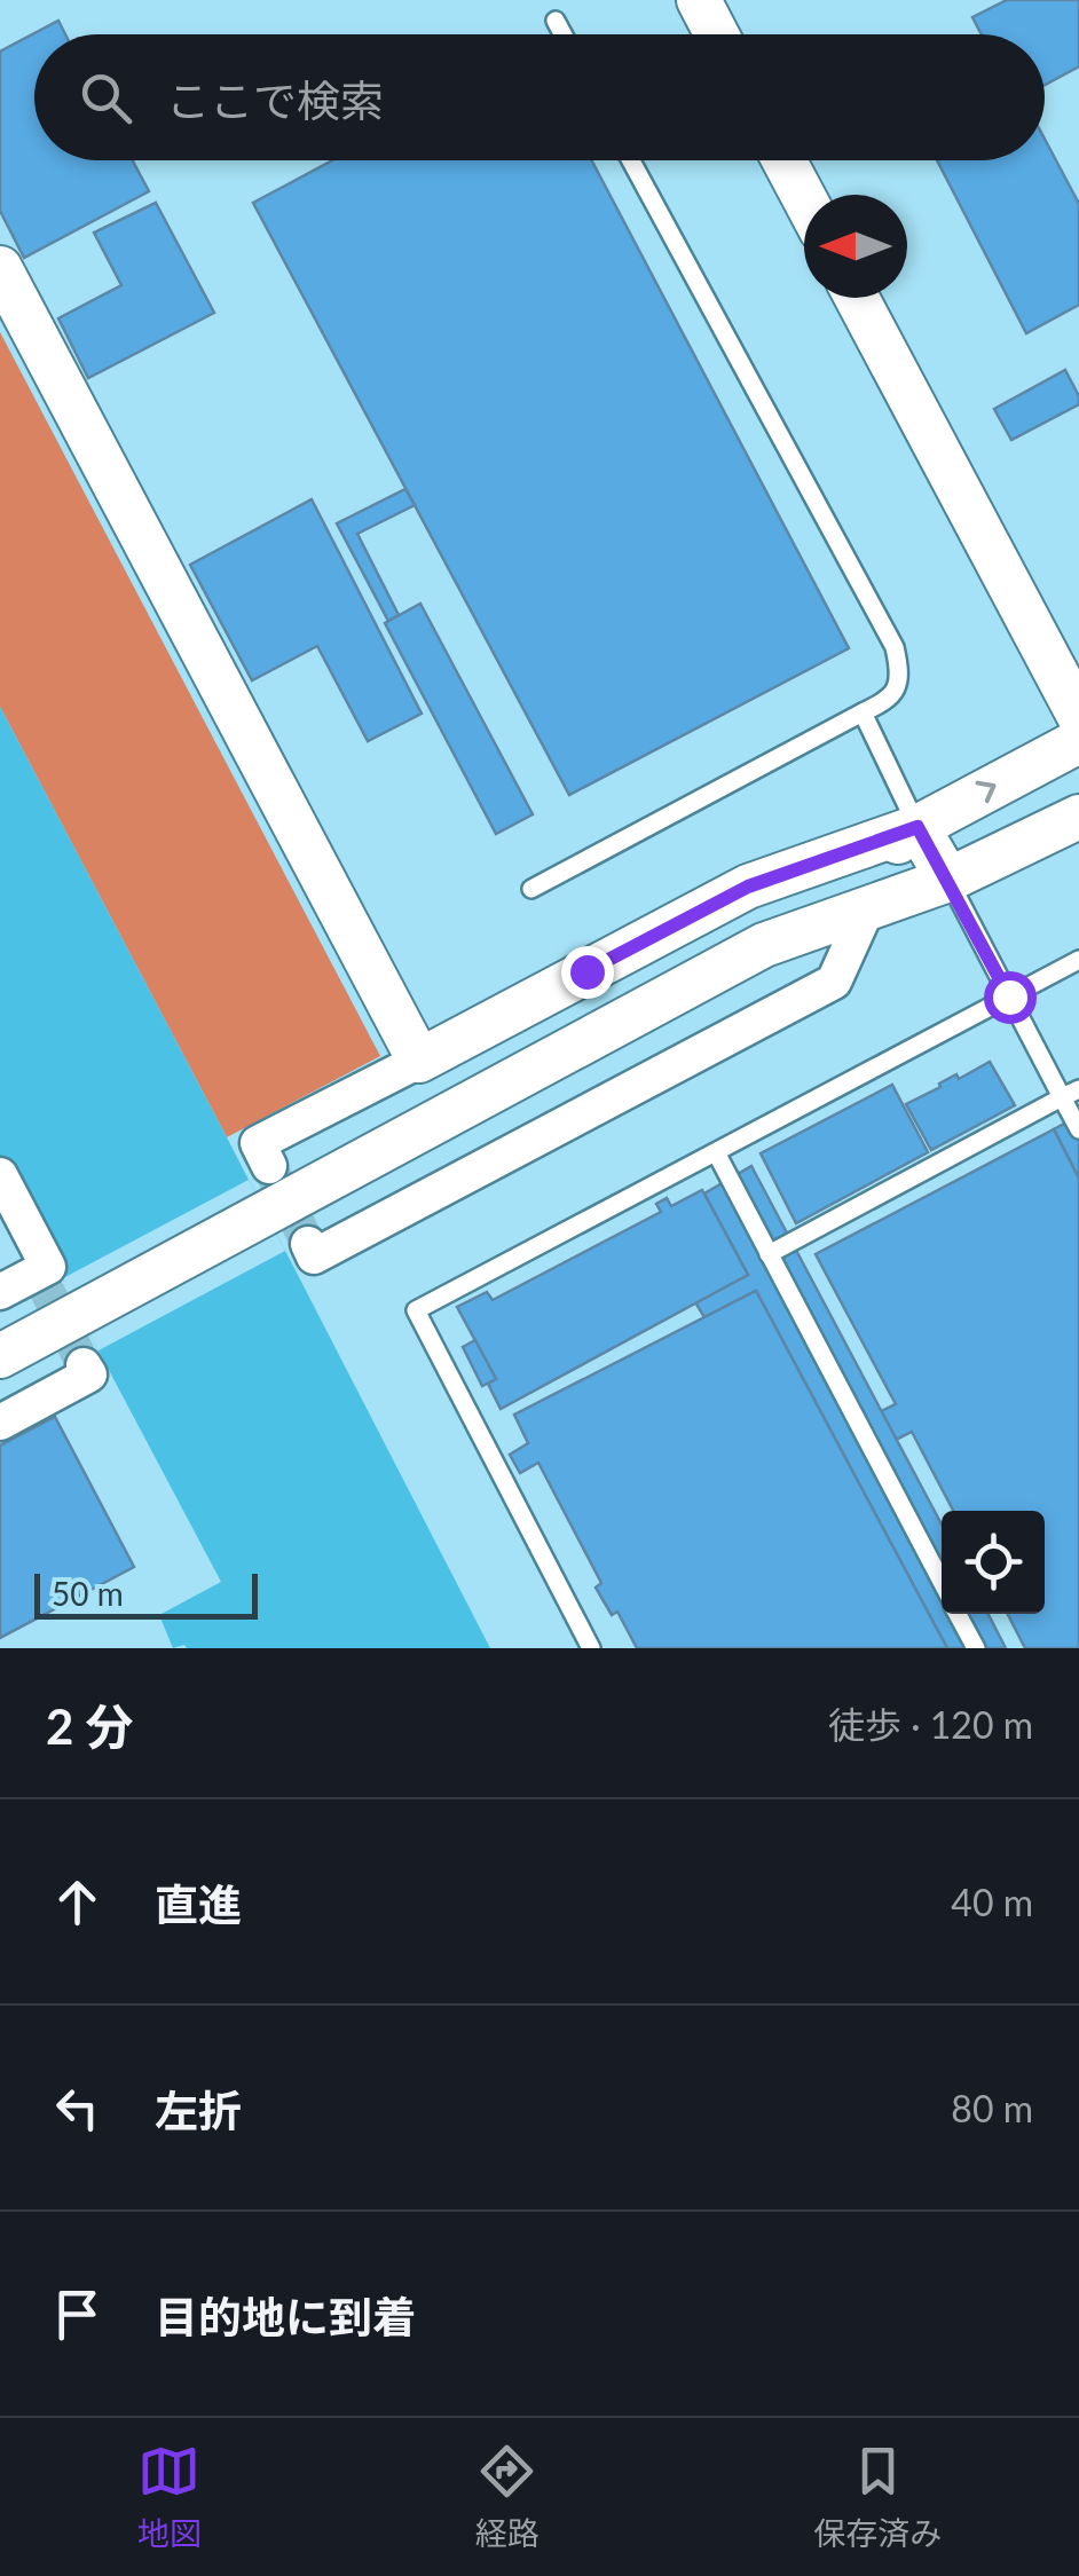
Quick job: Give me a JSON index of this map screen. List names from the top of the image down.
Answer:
{
  "scale_bar": "50 m",
  "north": "left",
  "page": {
    "search": "ここで検索",
    "scale": "50 m",
    "heading": ["2 分", "徒歩 · 120 m"],
    "list": [
      ["直進", "40 m"],
      ["左折", "80 m"],
      "目的地に到着"
    ],
    "nav": ["地図", "経路", "保存済み"]
  }
}
